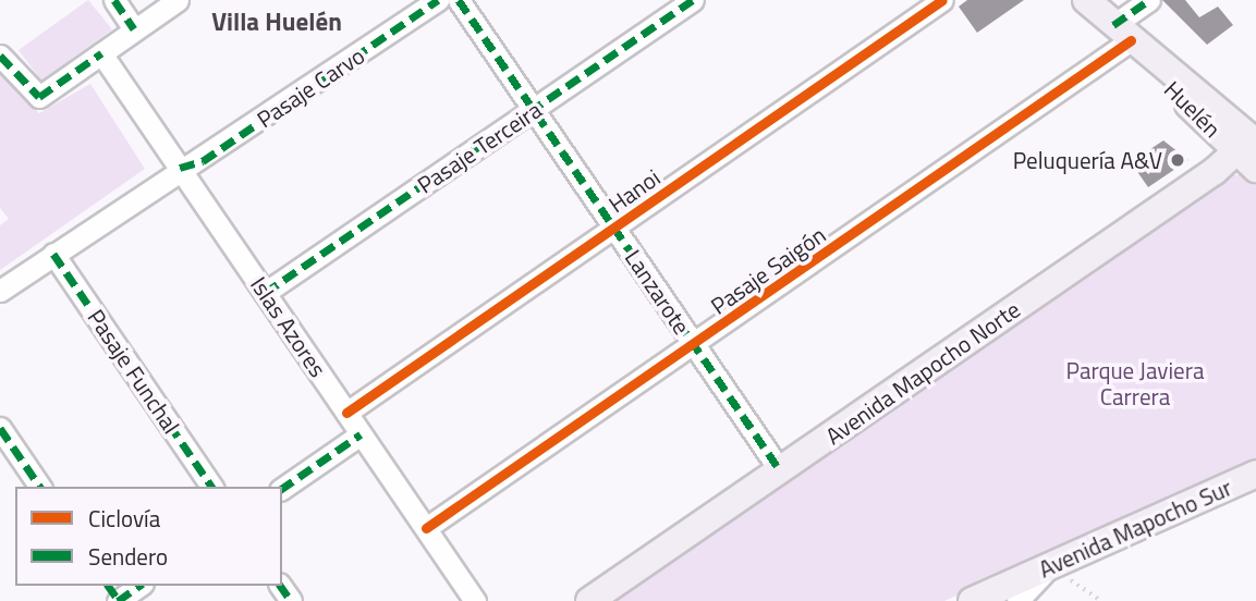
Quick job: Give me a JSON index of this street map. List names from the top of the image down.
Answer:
{
  "streets": {
    "main road": ["Huelén", "Avenida Mapocho Norte", "Avenida Mapocho Sur"],
    "street": [
      "Pasaje Carvo",
      "Pasaje Terceira",
      "Hanoi",
      "Pasaje Saigón",
      "Lanzarote",
      "Islas Azores",
      "Pasaje Funchal"
    ]
  },
  "crossings": [
    ["Pasaje Carvo", "Islas Azores"],
    ["Pasaje Carvo", "Pasaje Funchal"],
    ["Huelén", "Pasaje Saigón"],
    ["Huelén", "Avenida Mapocho Norte"],
    ["Pasaje Terceira", "Lanzarote"],
    ["Pasaje Terceira", "Islas Azores"],
    ["Hanoi", "Lanzarote"],
    ["Hanoi", "Islas Azores"],
    ["Pasaje Saigón", "Lanzarote"],
    ["Pasaje Saigón", "Islas Azores"],
    ["Lanzarote", "Avenida Mapocho Norte"]
  ],
  "districts": ["Villa Huelén"],
  "parks": ["Parque Javiera Carrera"],
  "places": ["Peluquería A&V"],
  "legend": ["Ciclovía", "Sendero"]
}
